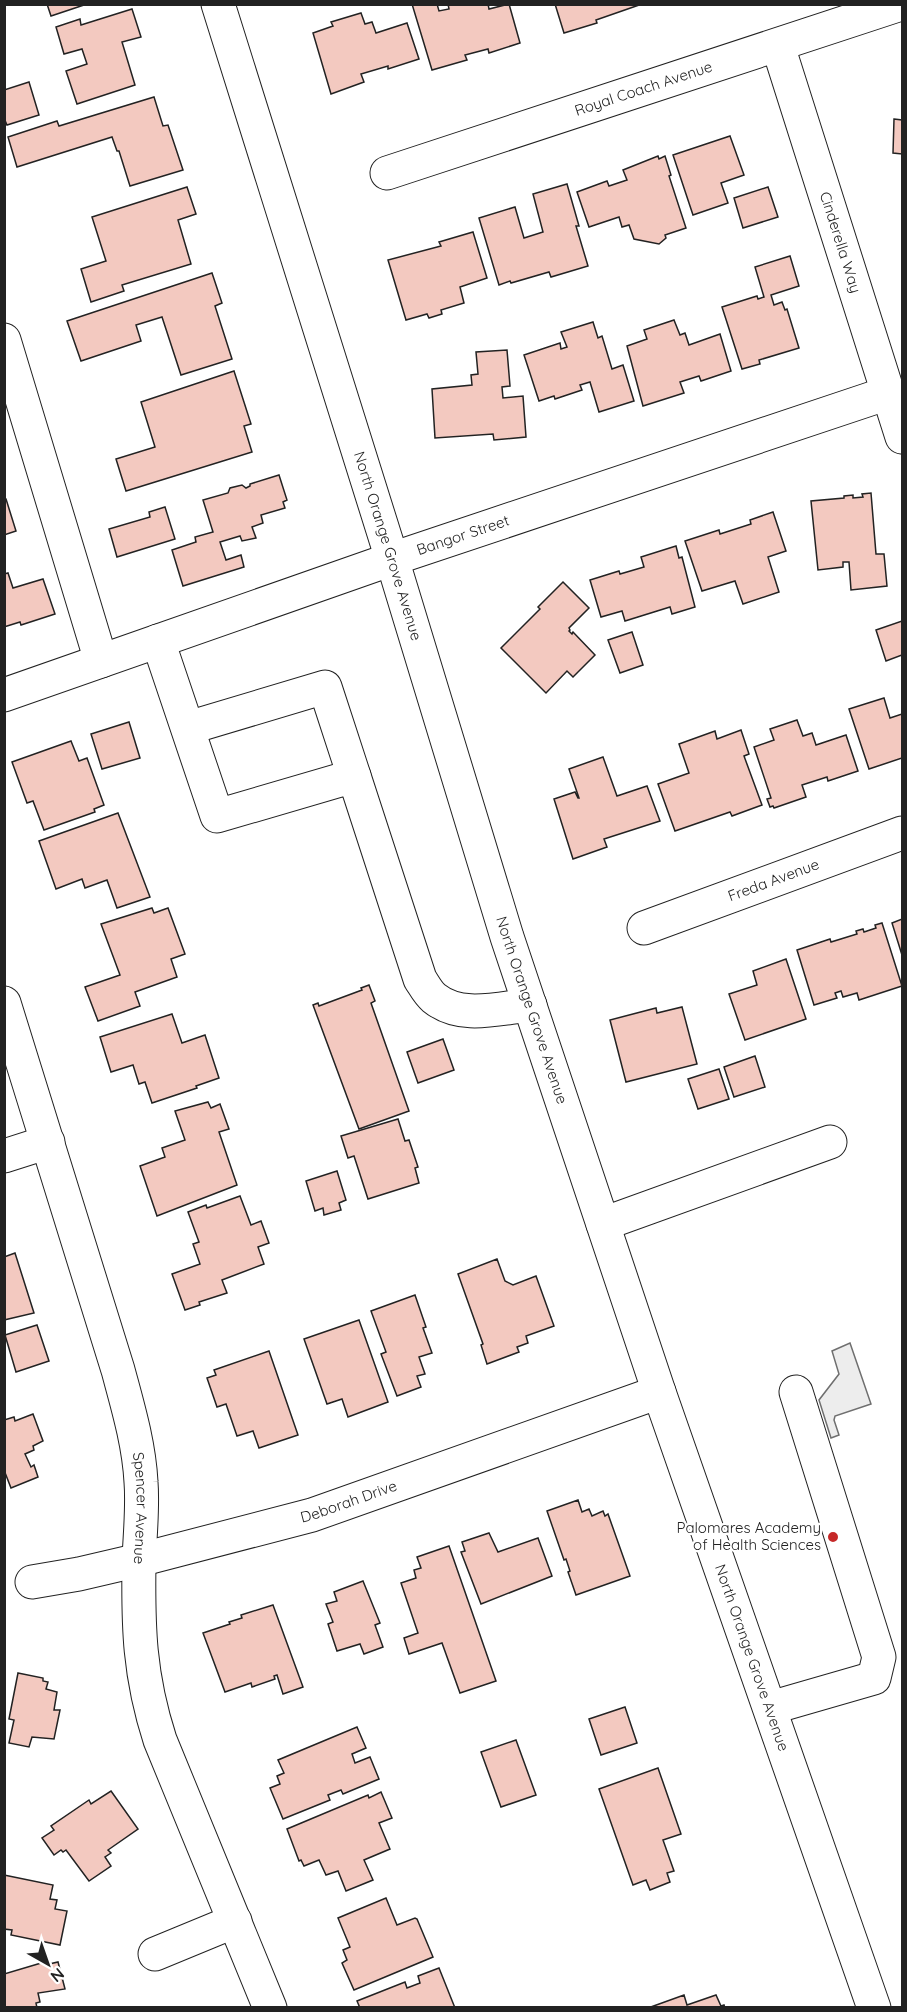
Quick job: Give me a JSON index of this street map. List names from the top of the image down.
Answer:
{
  "streets": {
    "street": [
      "Royal Coach Avenue",
      "Cinderella Way",
      "Bangor Street",
      "North Orange Grove Avenue",
      "Freda Avenue",
      "Deborah Drive",
      "Spencer Avenue"
    ]
  },
  "crossings": [
    ["Royal Coach Avenue", "Cinderella Way"],
    ["Cinderella Way", "Bangor Street"],
    ["Bangor Street", "North Orange Grove Avenue"],
    ["North Orange Grove Avenue", "Deborah Drive"],
    ["Deborah Drive", "Spencer Avenue"]
  ],
  "places": ["Palomares Academy of Health Sciences"],
  "north": "bottom right"
}
